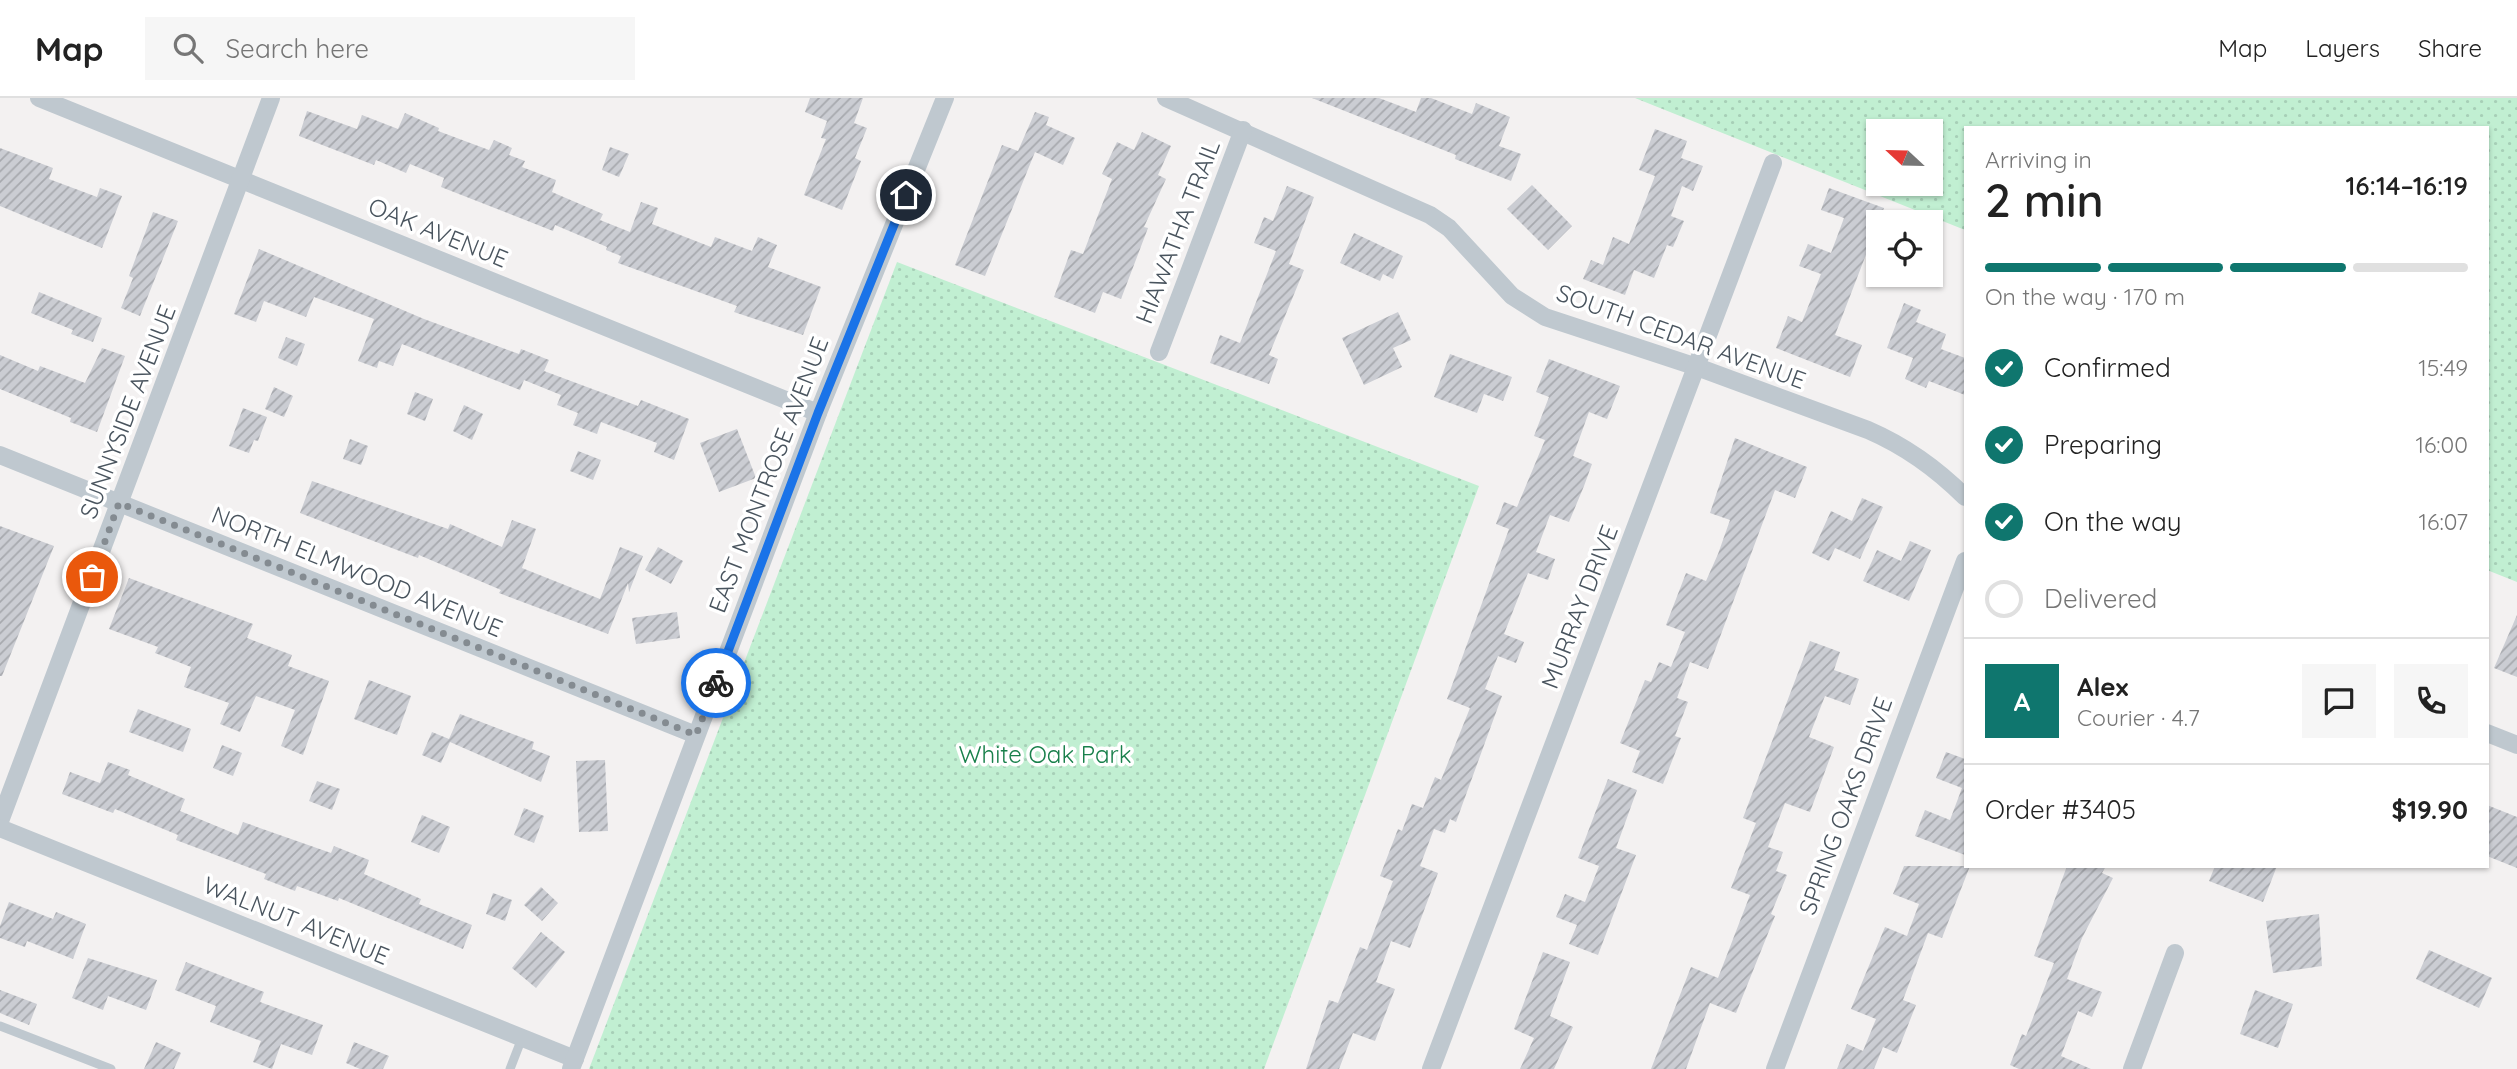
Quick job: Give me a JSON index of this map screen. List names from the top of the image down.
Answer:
{
  "streets": {
    "street": [
      "HIAWATHA TRAIL",
      "OAK AVENUE",
      "SOUTH CEDAR AVENUE",
      "SUNNYSIDE AVENUE",
      "EAST MONTROSE AVENUE",
      "NORTH ELMWOOD AVENUE",
      "MURRAY DRIVE",
      "SPRING OAKS DRIVE",
      "WALNUT AVENUE"
    ]
  },
  "crossings": [
    ["HIAWATHA TRAIL", "SOUTH CEDAR AVENUE"],
    ["OAK AVENUE", "SUNNYSIDE AVENUE"],
    ["OAK AVENUE", "EAST MONTROSE AVENUE"],
    ["SOUTH CEDAR AVENUE", "MURRAY DRIVE"],
    ["SUNNYSIDE AVENUE", "NORTH ELMWOOD AVENUE"],
    ["EAST MONTROSE AVENUE", "NORTH ELMWOOD AVENUE"],
    ["EAST MONTROSE AVENUE", "WALNUT AVENUE"]
  ],
  "parks": ["White Oak Park"],
  "north": "left",
  "page": {
    "header": "Map",
    "search": "Search here",
    "nav": ["Map", "Layers", "Share"],
    "heading": ["2 min", "Arriving in", "16:14–16:19"],
    "panel": [
      "Alex",
      "Courier · 4.7",
      "Order #3405",
      "$19.90"
    ],
    "bar": "On the way · 170 m",
    "list": [
      ["Confirmed", "15:49"],
      ["Preparing", "16:00"],
      ["On the way", "16:07"],
      "Delivered"
    ],
    "round": "A"
  }
}
